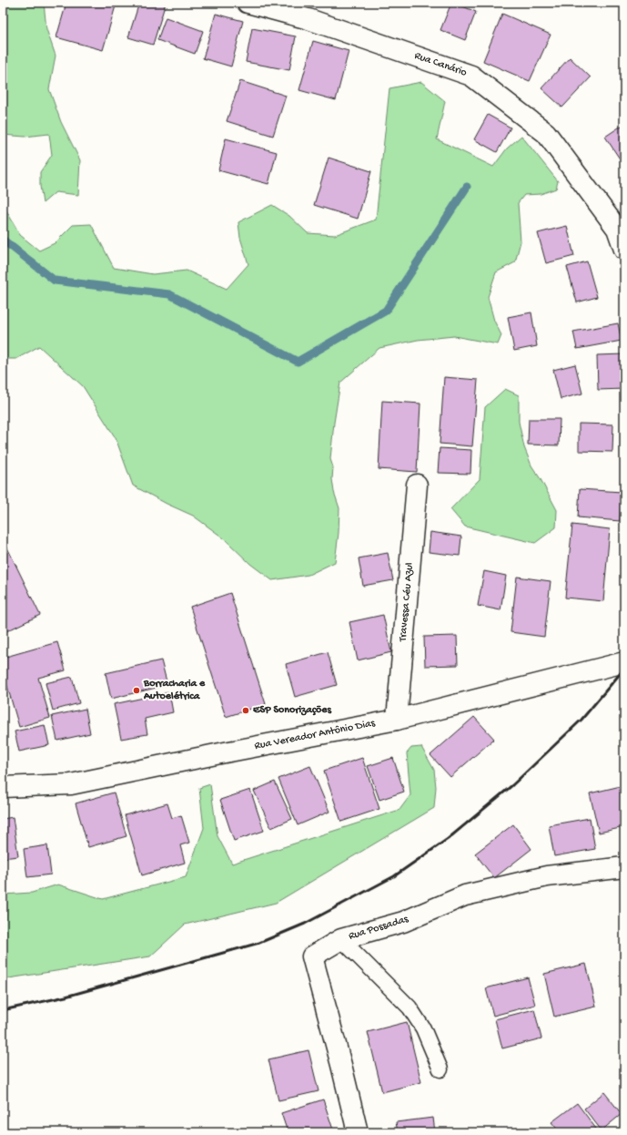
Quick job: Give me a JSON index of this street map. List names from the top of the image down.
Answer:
{
  "streets": {
    "street": [
      "Rua Canário",
      "Travessa Céu Azul",
      "Rua Vereador Antônio Dias",
      "Rua Possadas"
    ]
  },
  "crossings": [
    ["Travessa Céu Azul", "Rua Vereador Antônio Dias"]
  ],
  "places": ["Borracharia e Autoelétrica", "ESP Sonorizações"]
}
